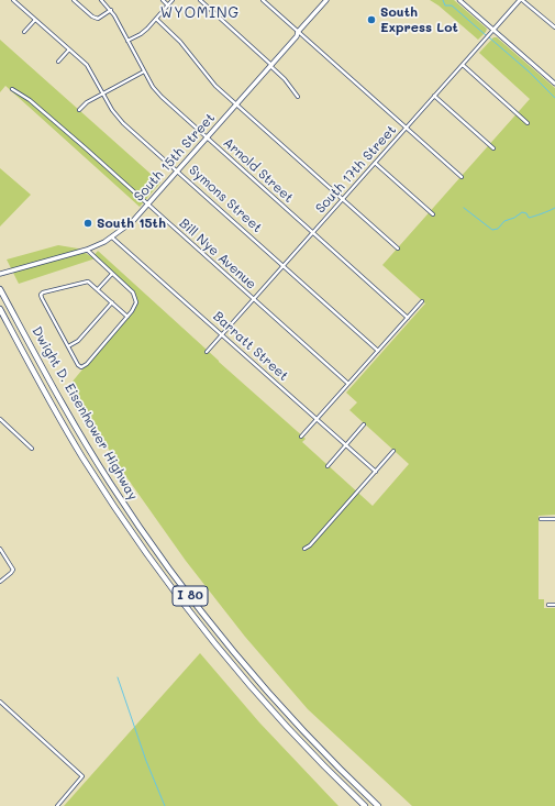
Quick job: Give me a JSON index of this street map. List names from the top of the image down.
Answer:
{
  "streets": {
    "highway": ["Dwight D. Eisenhower Highway", "I 80"],
    "main road": ["South 15th Street"],
    "street": [
      "South 17th Street",
      "Arnold Street",
      "Symons Street",
      "Bill Nye Avenue",
      "Barratt Street"
    ]
  },
  "crossings": [
    ["South 15th Street", "Arnold Street"],
    ["South 15th Street", "Symons Street"],
    ["South 15th Street", "Bill Nye Avenue"],
    ["South 15th Street", "Barratt Street"],
    ["South 17th Street", "Arnold Street"],
    ["South 17th Street", "Symons Street"],
    ["South 17th Street", "Bill Nye Avenue"],
    ["South 17th Street", "Barratt Street"]
  ],
  "districts": ["WYOMING"],
  "places": ["South Express Lot", "South 15th"]
}
